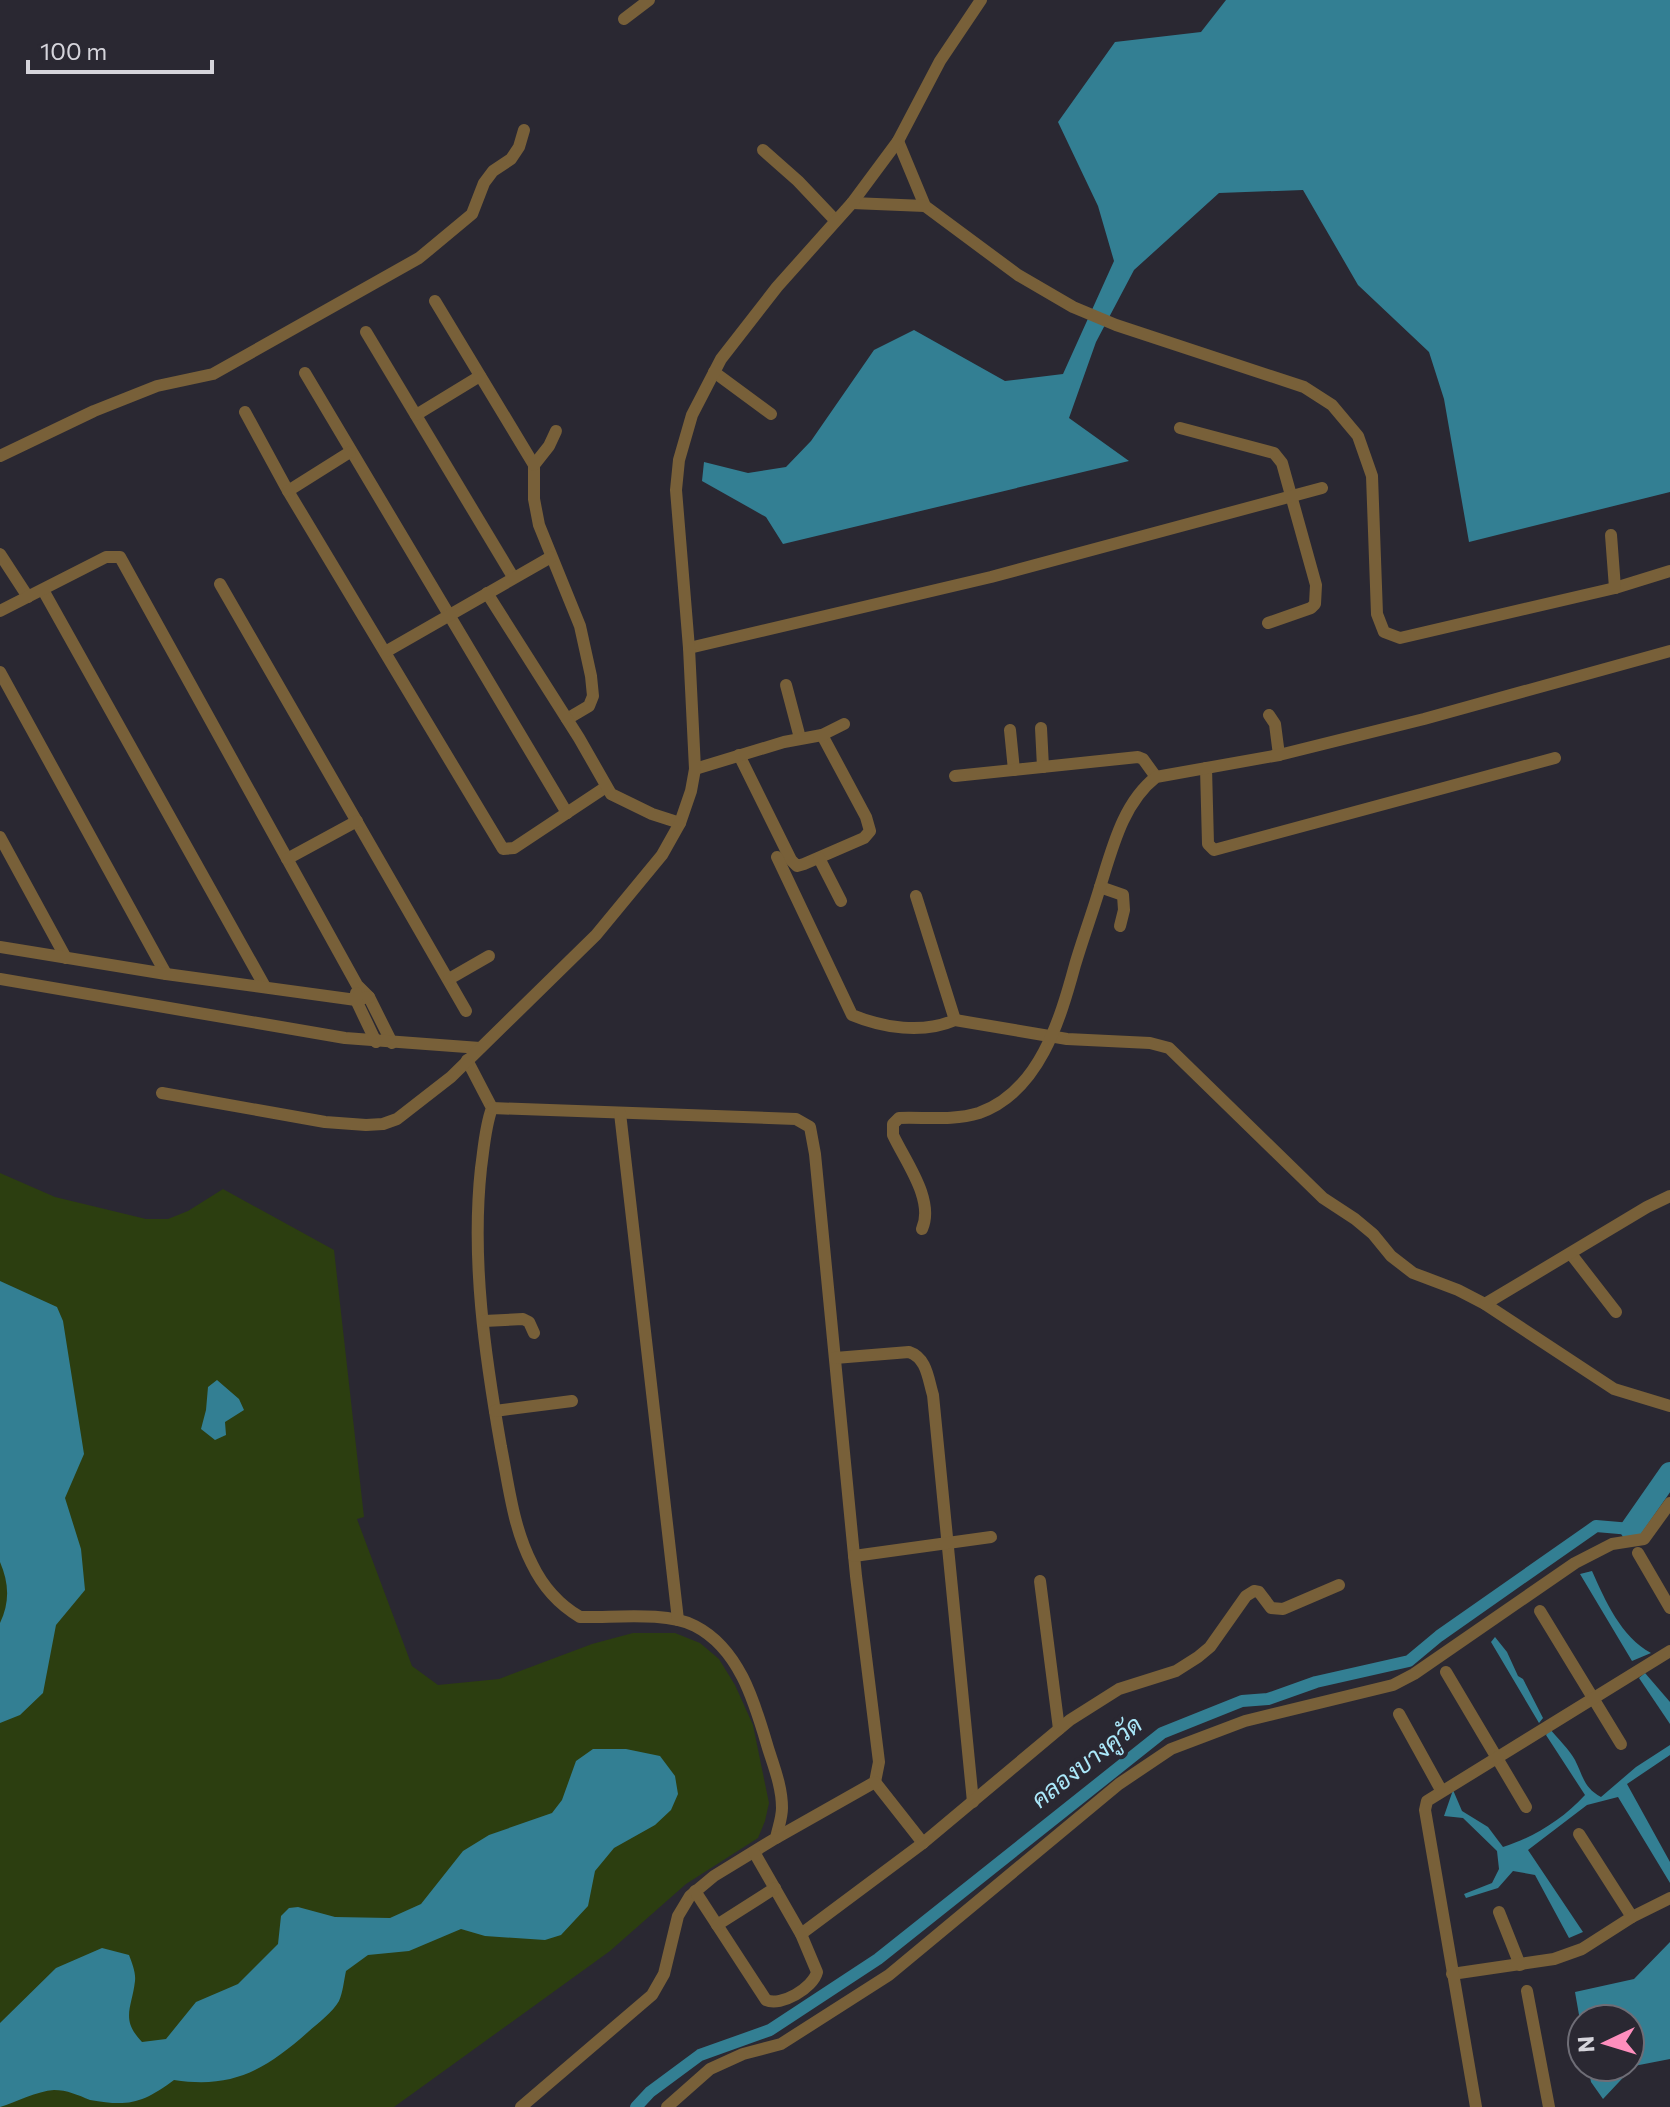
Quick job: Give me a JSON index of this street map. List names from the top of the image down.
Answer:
{
  "water": ["คลองบางคูวัด"],
  "scale_bar": "100 m",
  "north": "left"
}
